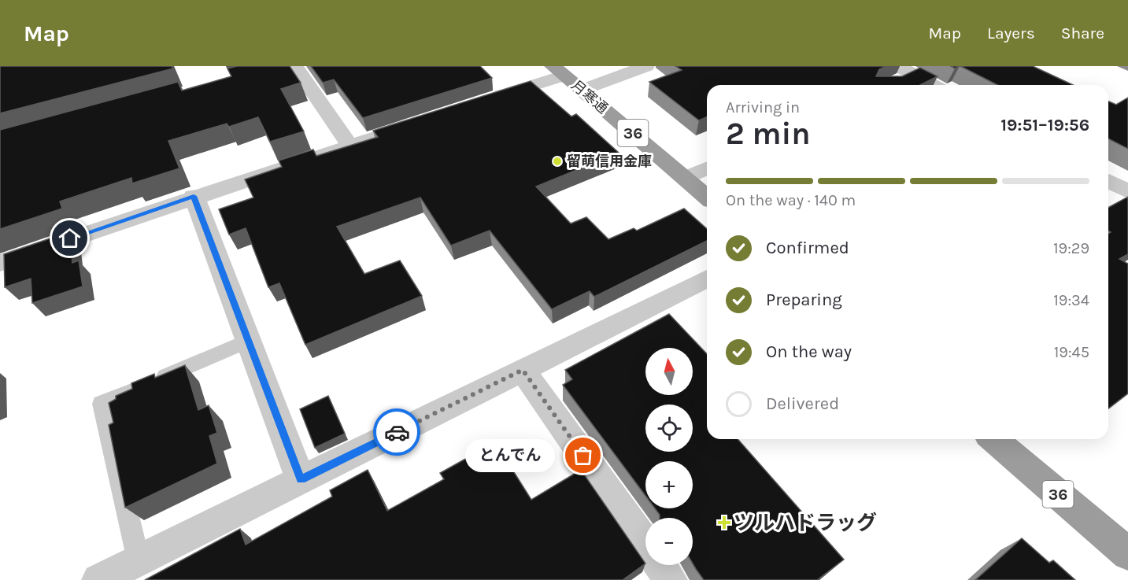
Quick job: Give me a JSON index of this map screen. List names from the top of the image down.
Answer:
{
  "streets": {
    "highway": ["月寒通", "36"]
  },
  "places": {
    "other": ["留萌信用金庫", "とんでん"],
    "health": ["ツルハドラッグ"]
  },
  "north": "top",
  "page": {
    "header": "Map",
    "nav": ["Map", "Layers", "Share"],
    "heading": ["2 min", "Arriving in", "19:51–19:56"],
    "bar": "On the way · 140 m",
    "list": [
      ["Confirmed", "19:29"],
      ["Preparing", "19:34"],
      ["On the way", "19:45"],
      "Delivered"
    ],
    "map_buttons": ["+", "−"],
    "bubble": "とんでん"
  }
}
